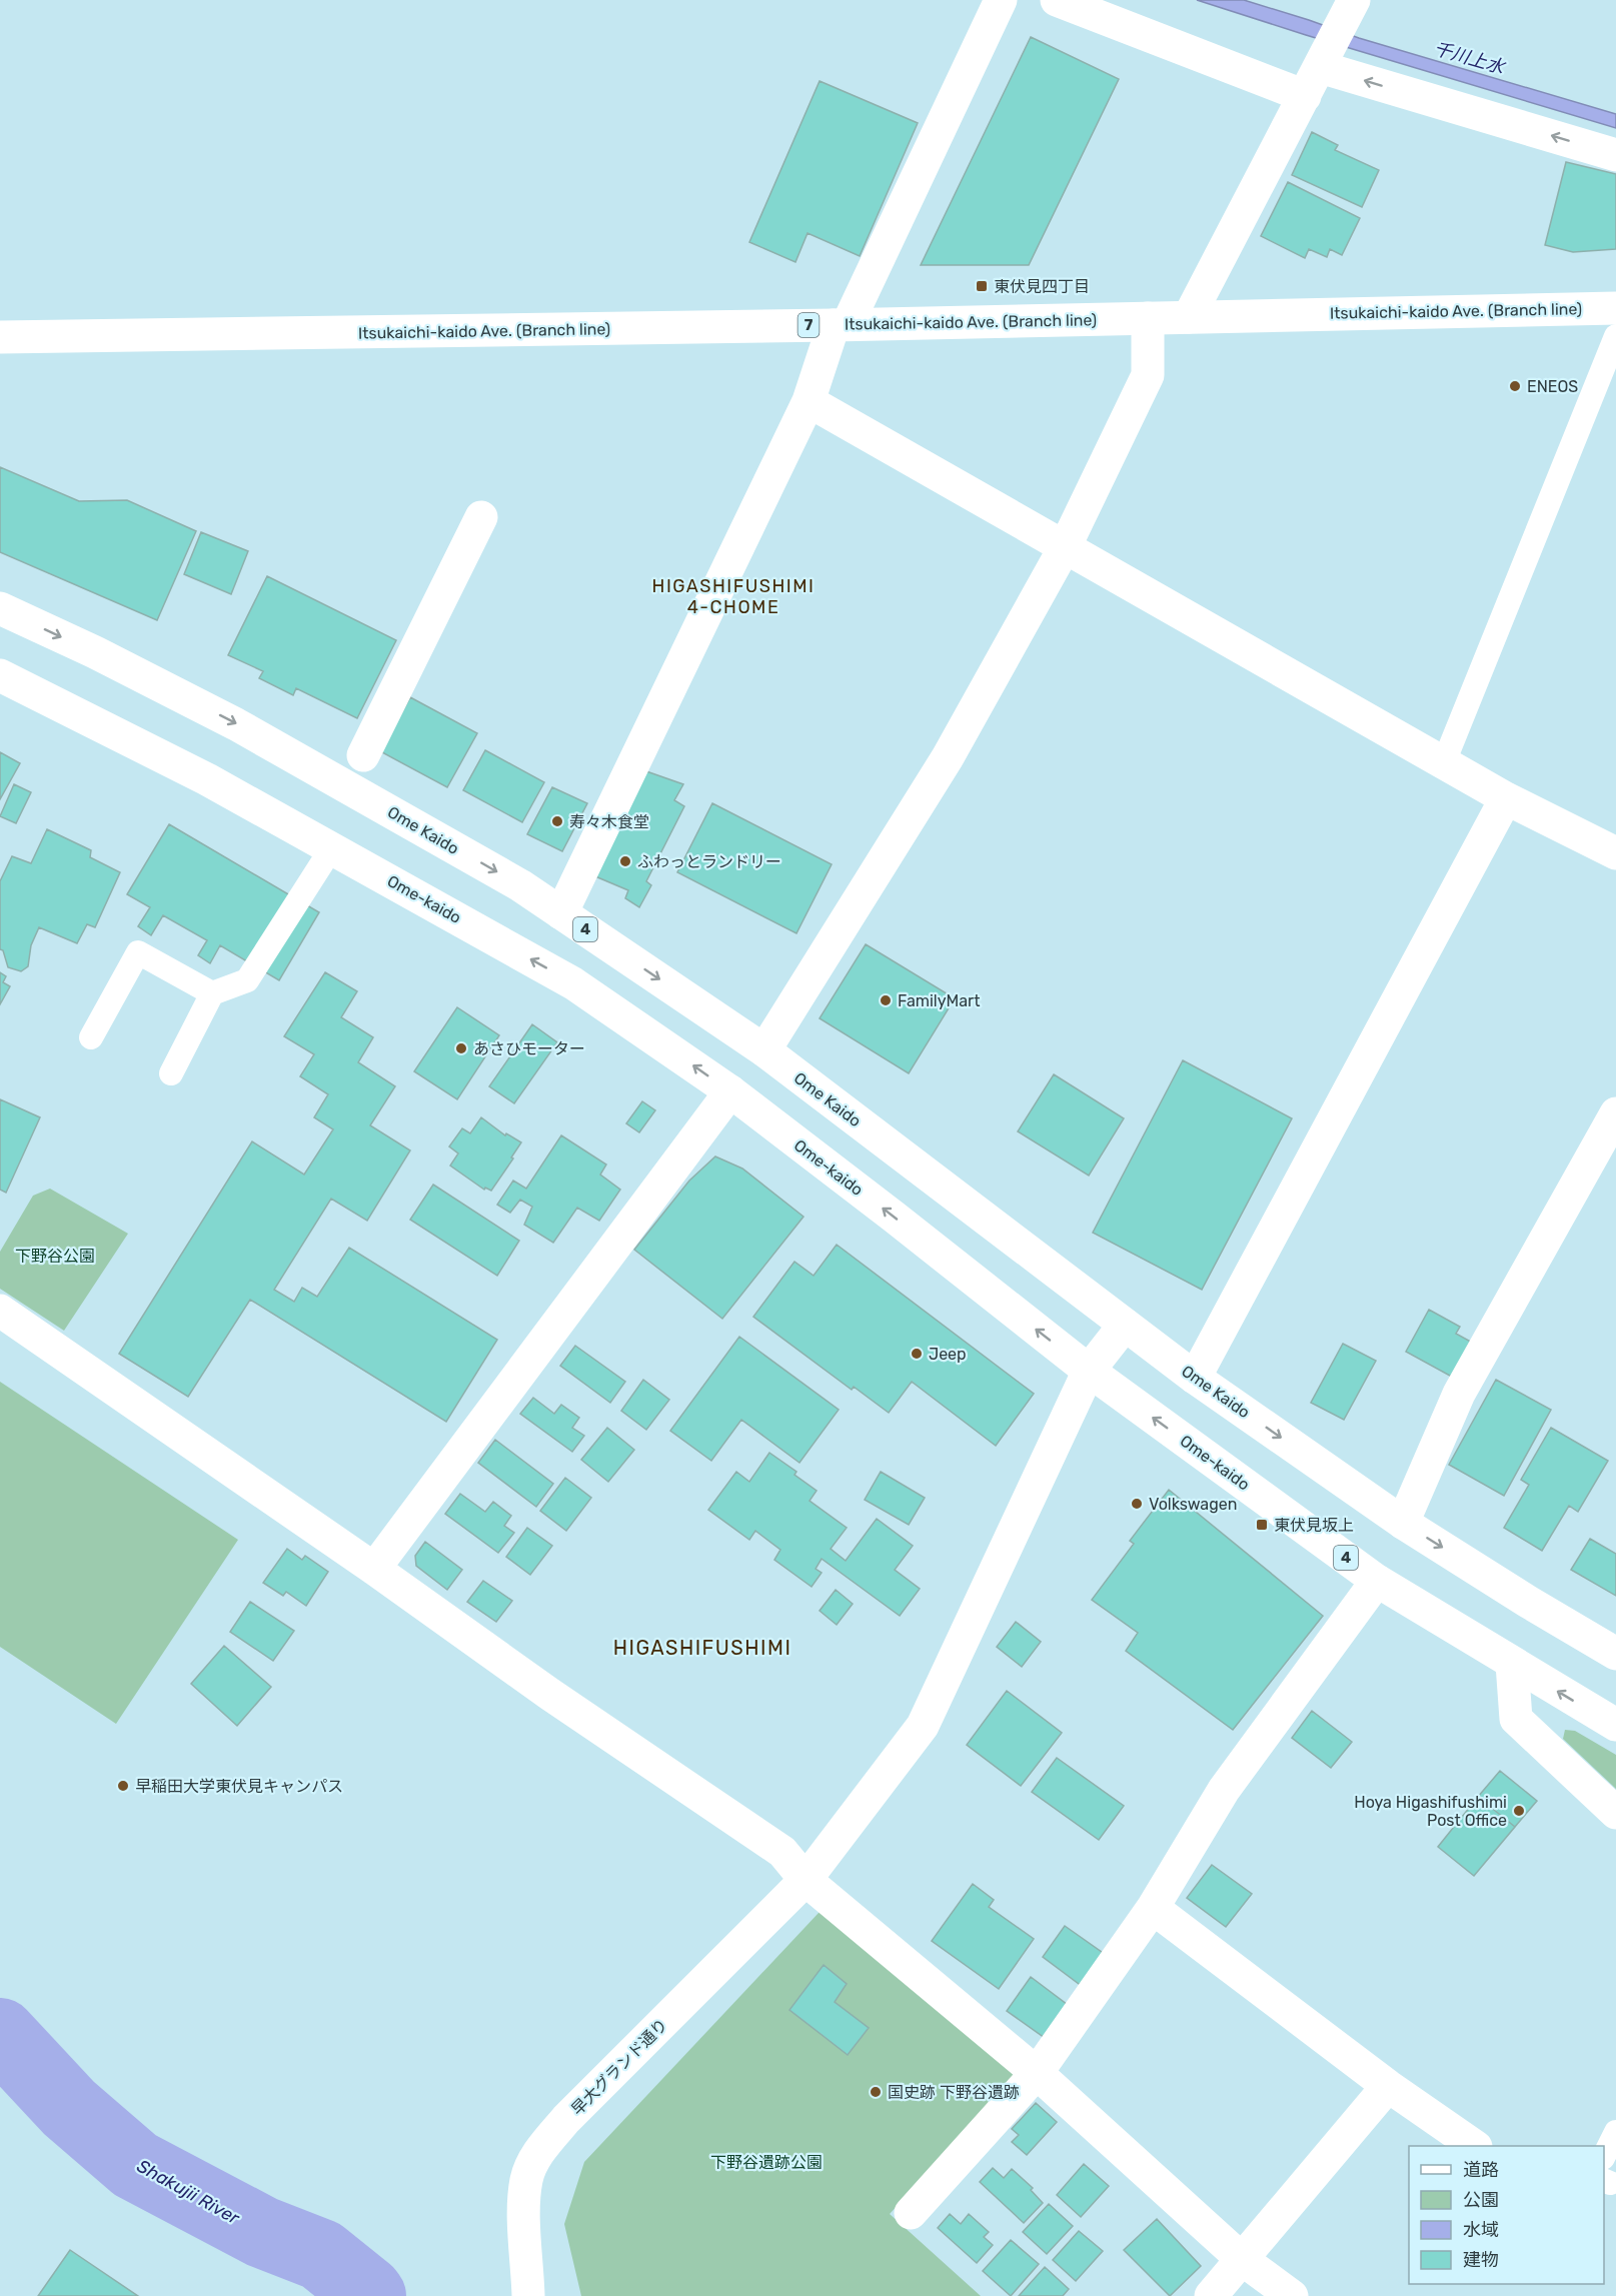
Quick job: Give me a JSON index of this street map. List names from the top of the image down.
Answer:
{
  "streets": {
    "street": [
      "Itsukaichi-kaido Ave. (Branch line)",
      "7",
      "Ome Kaido",
      "Ome-kaido",
      "4",
      "早大グランド通り"
    ]
  },
  "crossings": [
    ["Ome Kaido", "早大グランド通り"],
    ["Ome-kaido", "早大グランド通り"]
  ],
  "one_way": ["Ome Kaido", "Ome-kaido"],
  "districts": ["HIGASHIFUSHIMI 4-CHOME", "HIGASHIFUSHIMI"],
  "water": ["千川上水", "Shakujii River"],
  "parks": ["下野谷公園", "下野谷遺跡公園"],
  "places": {
    "transit": ["東伏見四丁目", "東伏見坂上"],
    "other": [
      "ENEOS",
      "寿々木食堂",
      "ふわっとランドリー",
      "FamilyMart",
      "あさひモーター",
      "Jeep",
      "Volkswagen",
      "早稲田大学東伏見キャンパス",
      "Hoya Higashifushimi Post Office",
      "国史跡 下野谷遺跡"
    ]
  },
  "legend": [
    "道路",
    "公園",
    "水域",
    "建物"
  ]
}
